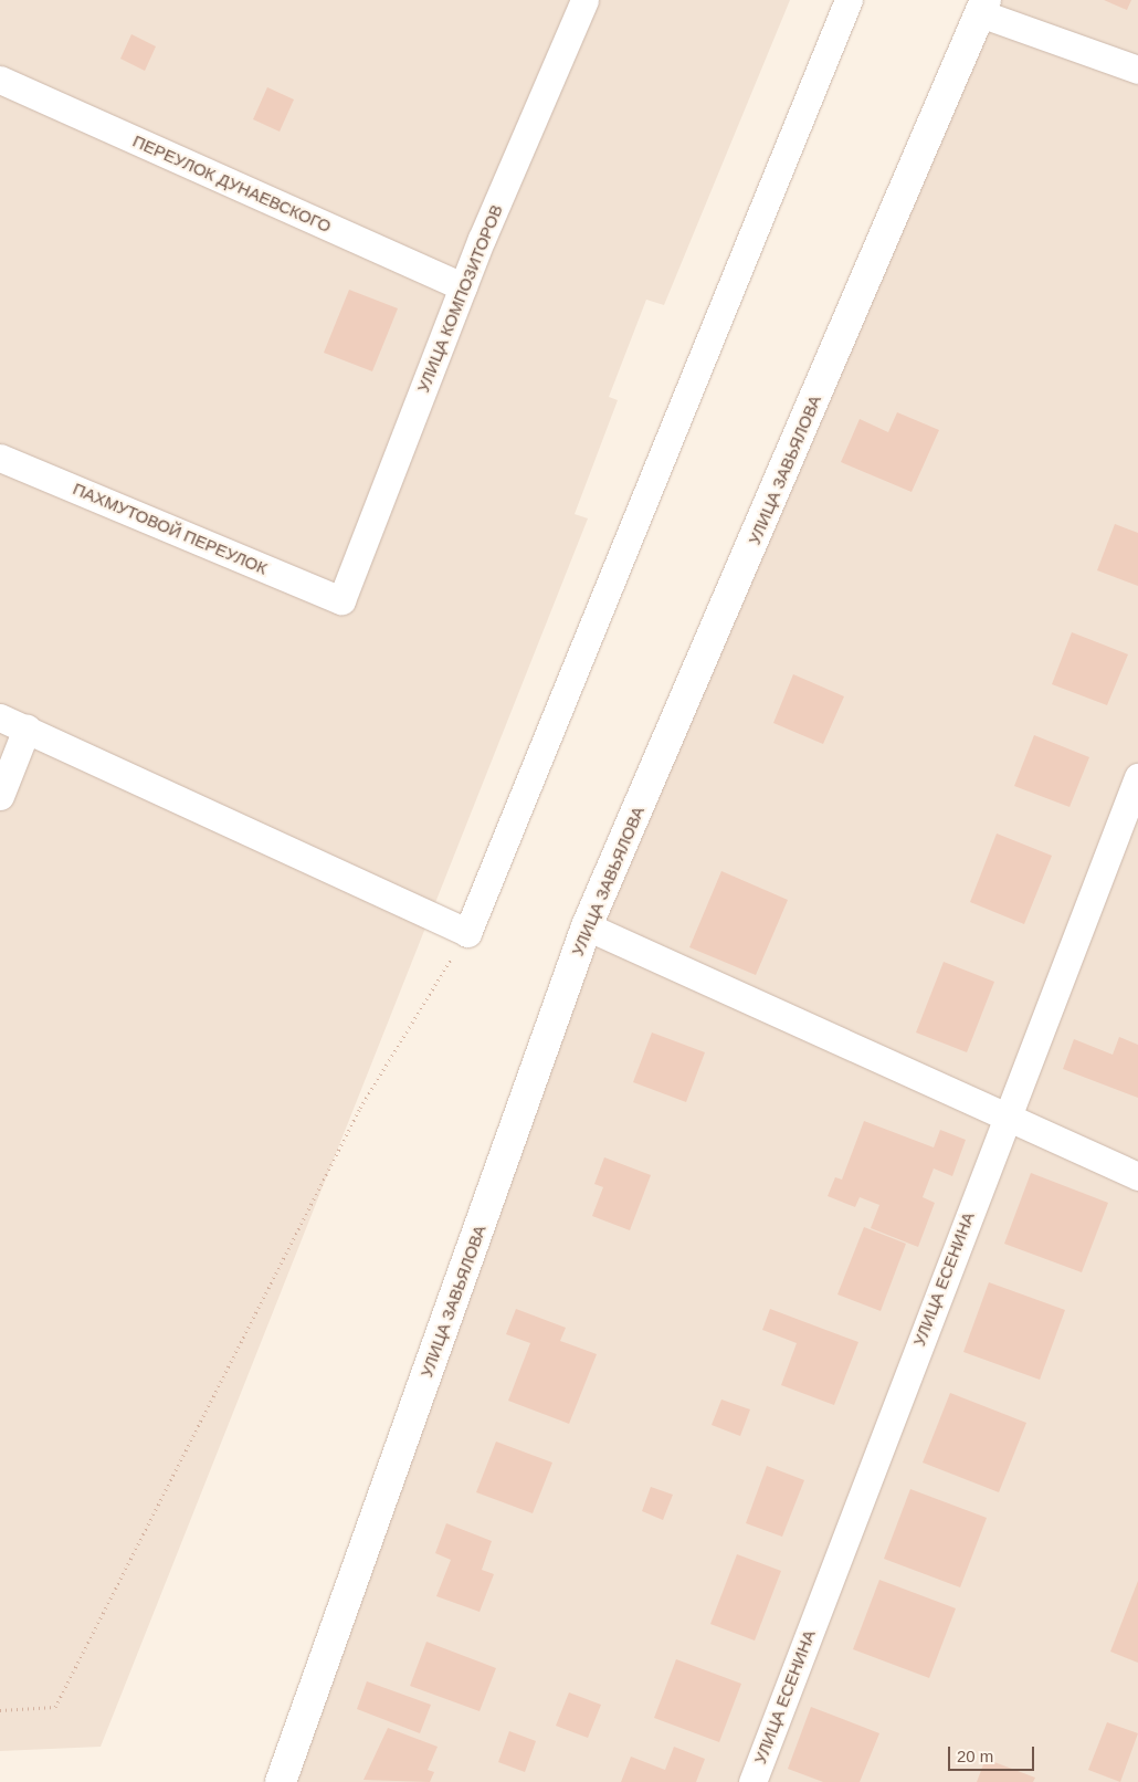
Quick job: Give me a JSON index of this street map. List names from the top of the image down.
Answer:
{
  "streets": {
    "street": [
      "ПЕРЕУЛОК ДУНАЕВСКОГО",
      "УЛИЦА КОМПОЗИТОРОВ",
      "УЛИЦА ЗАВЬЯЛОВА",
      "ПАХМУТОВОЙ ПЕРЕУЛОК",
      "УЛИЦА ЕСЕНИНА"
    ]
  },
  "crossings": [
    ["ПЕРЕУЛОК ДУНАЕВСКОГО", "УЛИЦА КОМПОЗИТОРОВ"],
    ["УЛИЦА КОМПОЗИТОРОВ", "ПАХМУТОВОЙ ПЕРЕУЛОК"]
  ],
  "scale_bar": "20 m"
}
